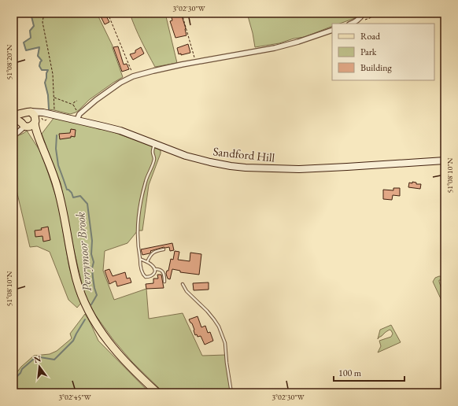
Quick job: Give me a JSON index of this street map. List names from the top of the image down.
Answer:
{
  "streets": {
    "main road": ["Sandford Hill"]
  },
  "water": ["Perrymoor Brook"],
  "legend": ["Road", "Park", "Building"],
  "scale_bar": "100 m",
  "north": "top",
  "coordinates": [
    "3°02'30\"W",
    "51°08'20\"N",
    "51°08'10\"N",
    "3°02'45\"W"
  ]
}
